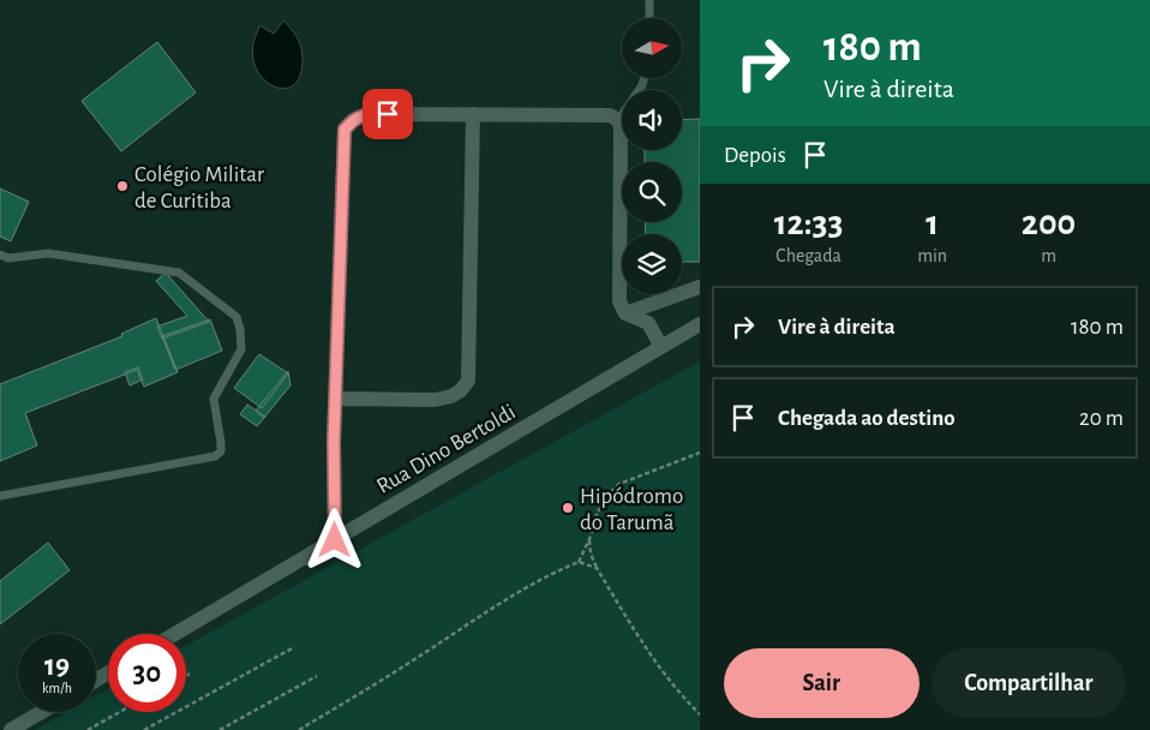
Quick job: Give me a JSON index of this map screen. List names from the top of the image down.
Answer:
{
  "streets": {
    "street": ["Rua Dino Bertoldi"]
  },
  "places": ["Colégio Militar de Curitiba", "Hipódromo do Tarumã"],
  "north": "right",
  "page": {
    "turn": ["180 m", "Vire à direita"],
    "then": "Depois",
    "eta": [
      "12:33",
      "Chegada",
      "1",
      "min",
      "200",
      "m"
    ],
    "list": [
      {
        "name": "Vire à direita",
        "value": "180 m"
      },
      {
        "name": "Chegada ao destino",
        "value": "20 m"
      }
    ],
    "speed": "19 km/h",
    "limit": "30",
    "buttons": ["Sair", "Compartilhar"]
  }
}
